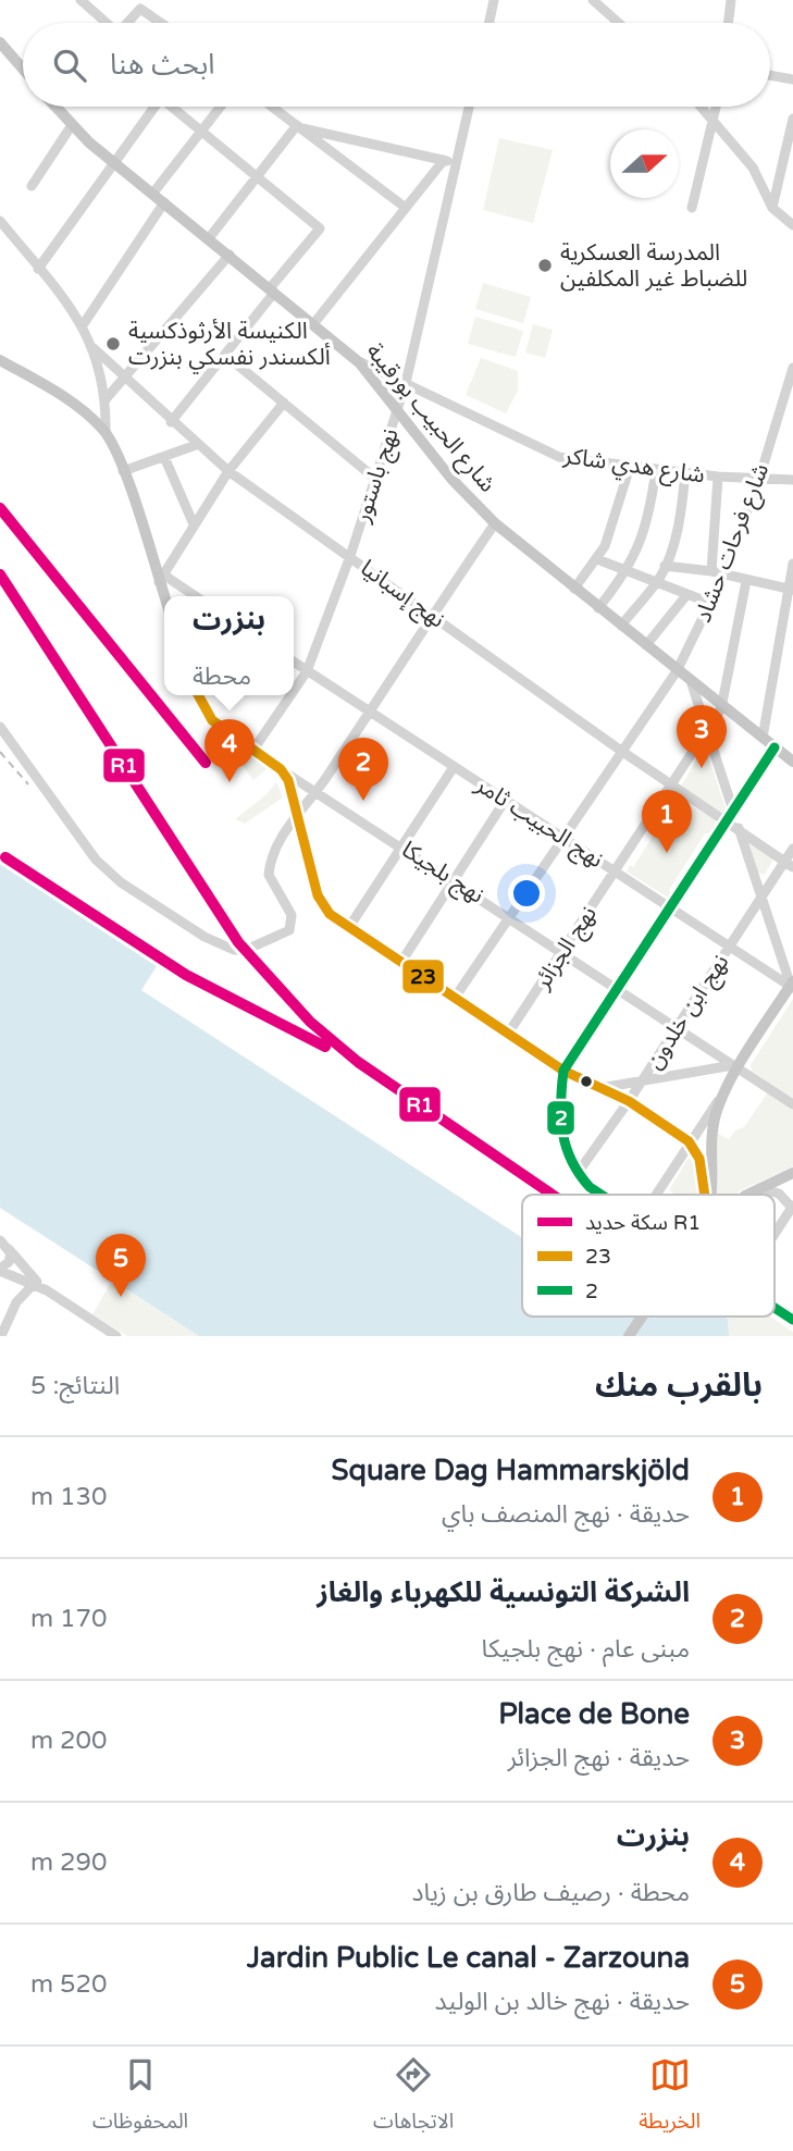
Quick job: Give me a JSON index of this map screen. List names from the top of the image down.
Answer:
{
  "streets": {
    "main road": ["شارع الحبيب بورقيبة"],
    "street": [
      "شارع هدي شاكر",
      "نهج باستور",
      "شارع فرحات حشاد",
      "نهج إسبانيا",
      "نهج الحبيب ثامر",
      "نهج بلجيكا",
      "نهج الجزائر",
      "نهج ابن خلدون"
    ]
  },
  "crossings": [
    ["شارع الحبيب بورقيبة", "شارع هدي شاكر"],
    ["شارع الحبيب بورقيبة", "نهج باستور"],
    ["شارع الحبيب بورقيبة", "شارع فرحات حشاد"],
    ["شارع الحبيب بورقيبة", "نهج الجزائر"],
    ["شارع هدي شاكر", "نهج باستور"],
    ["شارع هدي شاكر", "شارع فرحات حشاد"],
    ["نهج باستور", "نهج إسبانيا"],
    ["نهج باستور", "نهج الحبيب ثامر"],
    ["شارع فرحات حشاد", "نهج إسبانيا"],
    ["شارع فرحات حشاد", "نهج الحبيب ثامر"],
    ["شارع فرحات حشاد", "نهج بلجيكا"],
    ["نهج إسبانيا", "نهج الجزائر"],
    ["نهج الحبيب ثامر", "نهج الجزائر"],
    ["نهج الحبيب ثامر", "نهج ابن خلدون"],
    ["نهج بلجيكا", "نهج الجزائر"],
    ["نهج بلجيكا", "نهج ابن خلدون"]
  ],
  "places": ["المدرسة العسكرية للضباط غير المكلفين", "الكنيسة الأرثوذكسية ألكسندر نفسكي بنزرت"],
  "lines": ["rail line R1", "transit line 23", "transit line 2"],
  "legend": ["سكة حديد R1", "23", "2"],
  "north": "right",
  "page": {
    "search": "ابحث هنا",
    "popup": ["بنزرت", "محطة"],
    "pins": [
      "3",
      "4",
      "2",
      "1",
      "5"
    ],
    "heading": ["بالقرب منك", "النتائج: 5"],
    "list": [
      {
        "mark": "1",
        "name": "Square Dag Hammarskjöld",
        "note": "حديقة · نهج المنصف باي",
        "value": "130 m"
      },
      {
        "mark": "2",
        "name": "الشركة التونسية للكهرباء والغاز",
        "note": "مبنى عام · نهج بلجيكا",
        "value": "170 m"
      },
      {
        "mark": "3",
        "name": "Place de Bone",
        "note": "حديقة · نهج الجزائر",
        "value": "200 m"
      },
      {
        "mark": "4",
        "name": "بنزرت",
        "note": "محطة · رصيف طارق بن زياد",
        "value": "290 m"
      },
      {
        "mark": "5",
        "name": "Jardin Public Le canal - Zarzouna",
        "note": "حديقة · نهج خالد بن الوليد",
        "value": "520 m"
      }
    ],
    "nav": ["الخريطة", "الاتجاهات", "المحفوظات"]
  }
}
